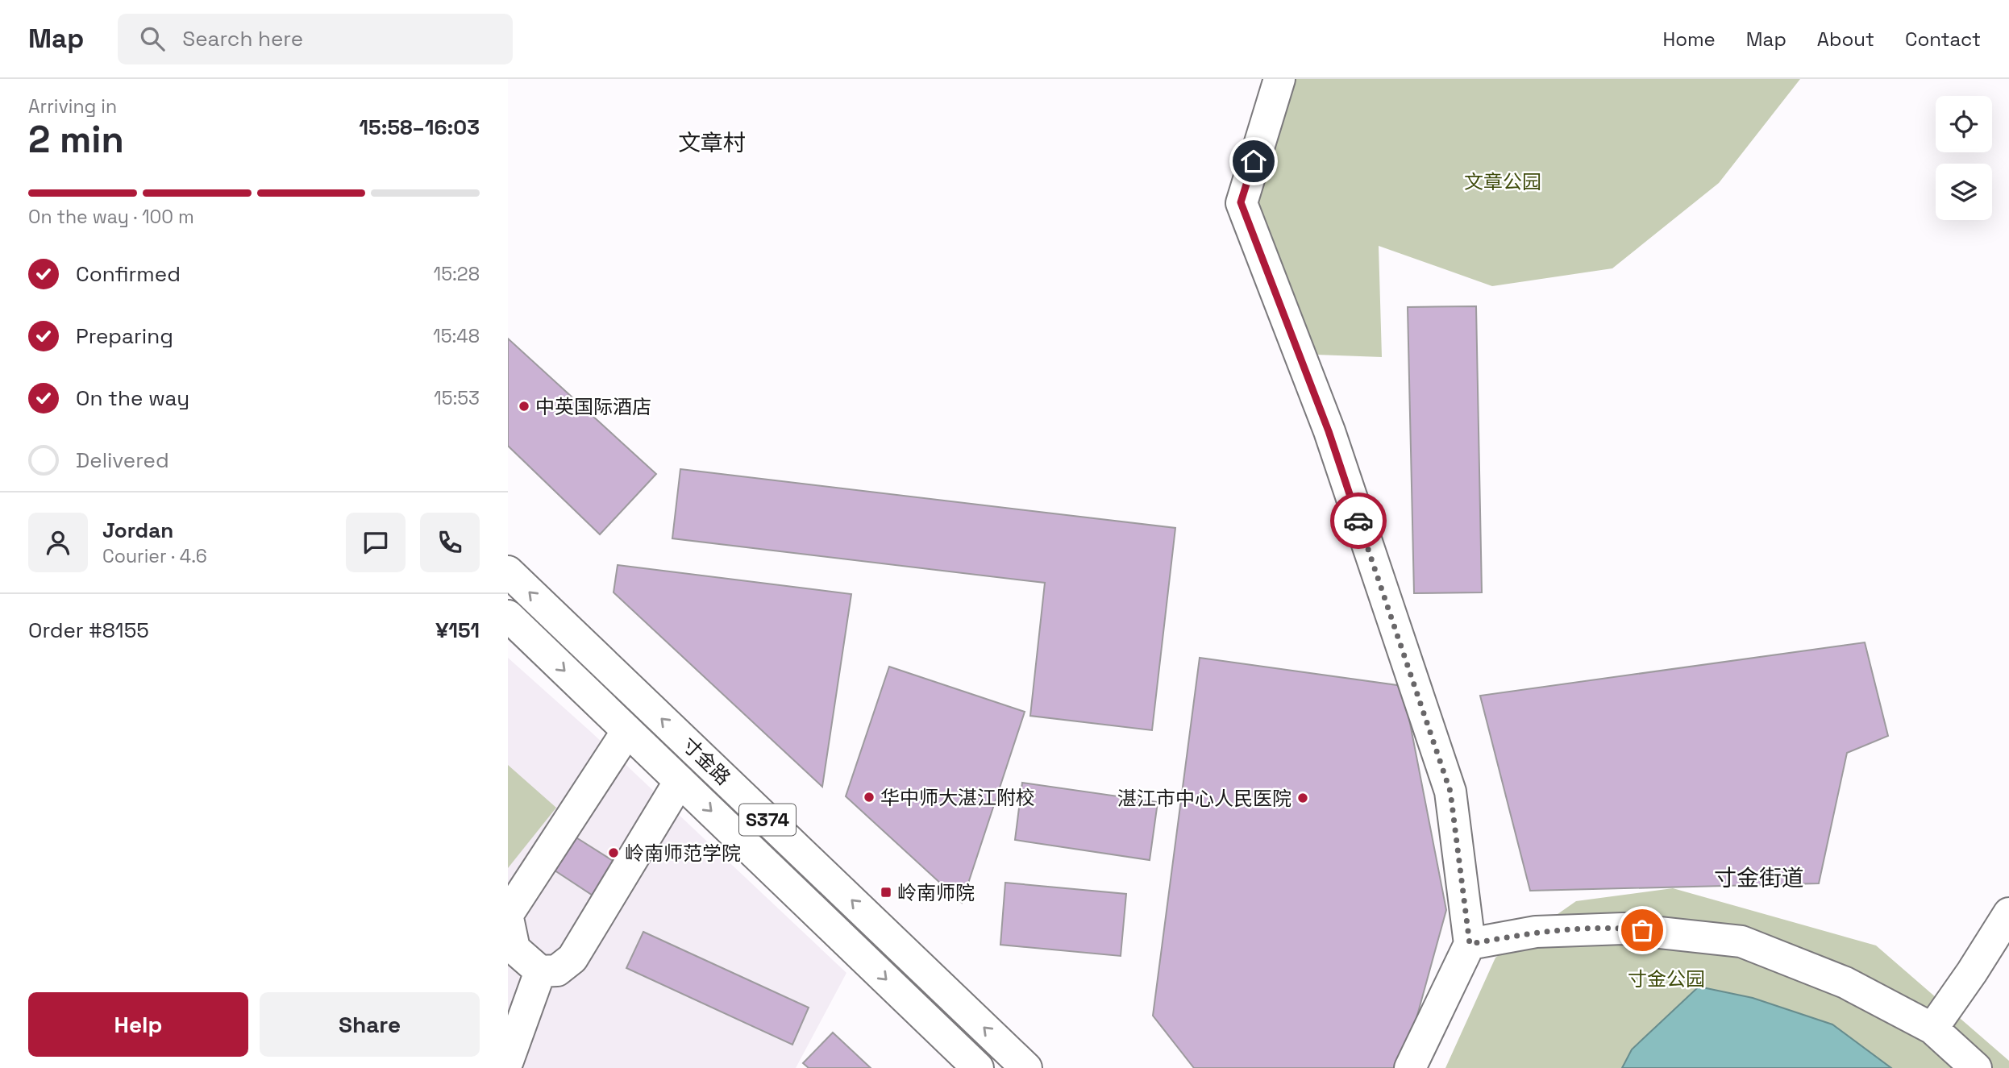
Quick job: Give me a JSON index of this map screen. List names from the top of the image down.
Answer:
{
  "streets": {
    "street": ["寸金路", "S374"]
  },
  "districts": ["文章村", "寸金街道"],
  "parks": ["文章公园", "寸金公园"],
  "places": {
    "other": [
      "中英国际酒店",
      "华中师大湛江附校",
      "湛江市中心人民医院",
      "岭南师范学院"
    ],
    "transit": ["岭南师院"]
  },
  "page": {
    "header": "Map",
    "search": "Search here",
    "nav": [
      "Home",
      "Map",
      "About",
      "Contact"
    ],
    "heading": ["2 min", "Arriving in", "15:58–16:03"],
    "panel": [
      "Jordan",
      "Courier · 4.6",
      "Order #8155",
      "¥151"
    ],
    "bar": "On the way · 100 m",
    "list": [
      ["Confirmed", "15:28"],
      ["Preparing", "15:48"],
      ["On the way", "15:53"],
      "Delivered"
    ],
    "buttons": ["Help", "Share"]
  }
}
